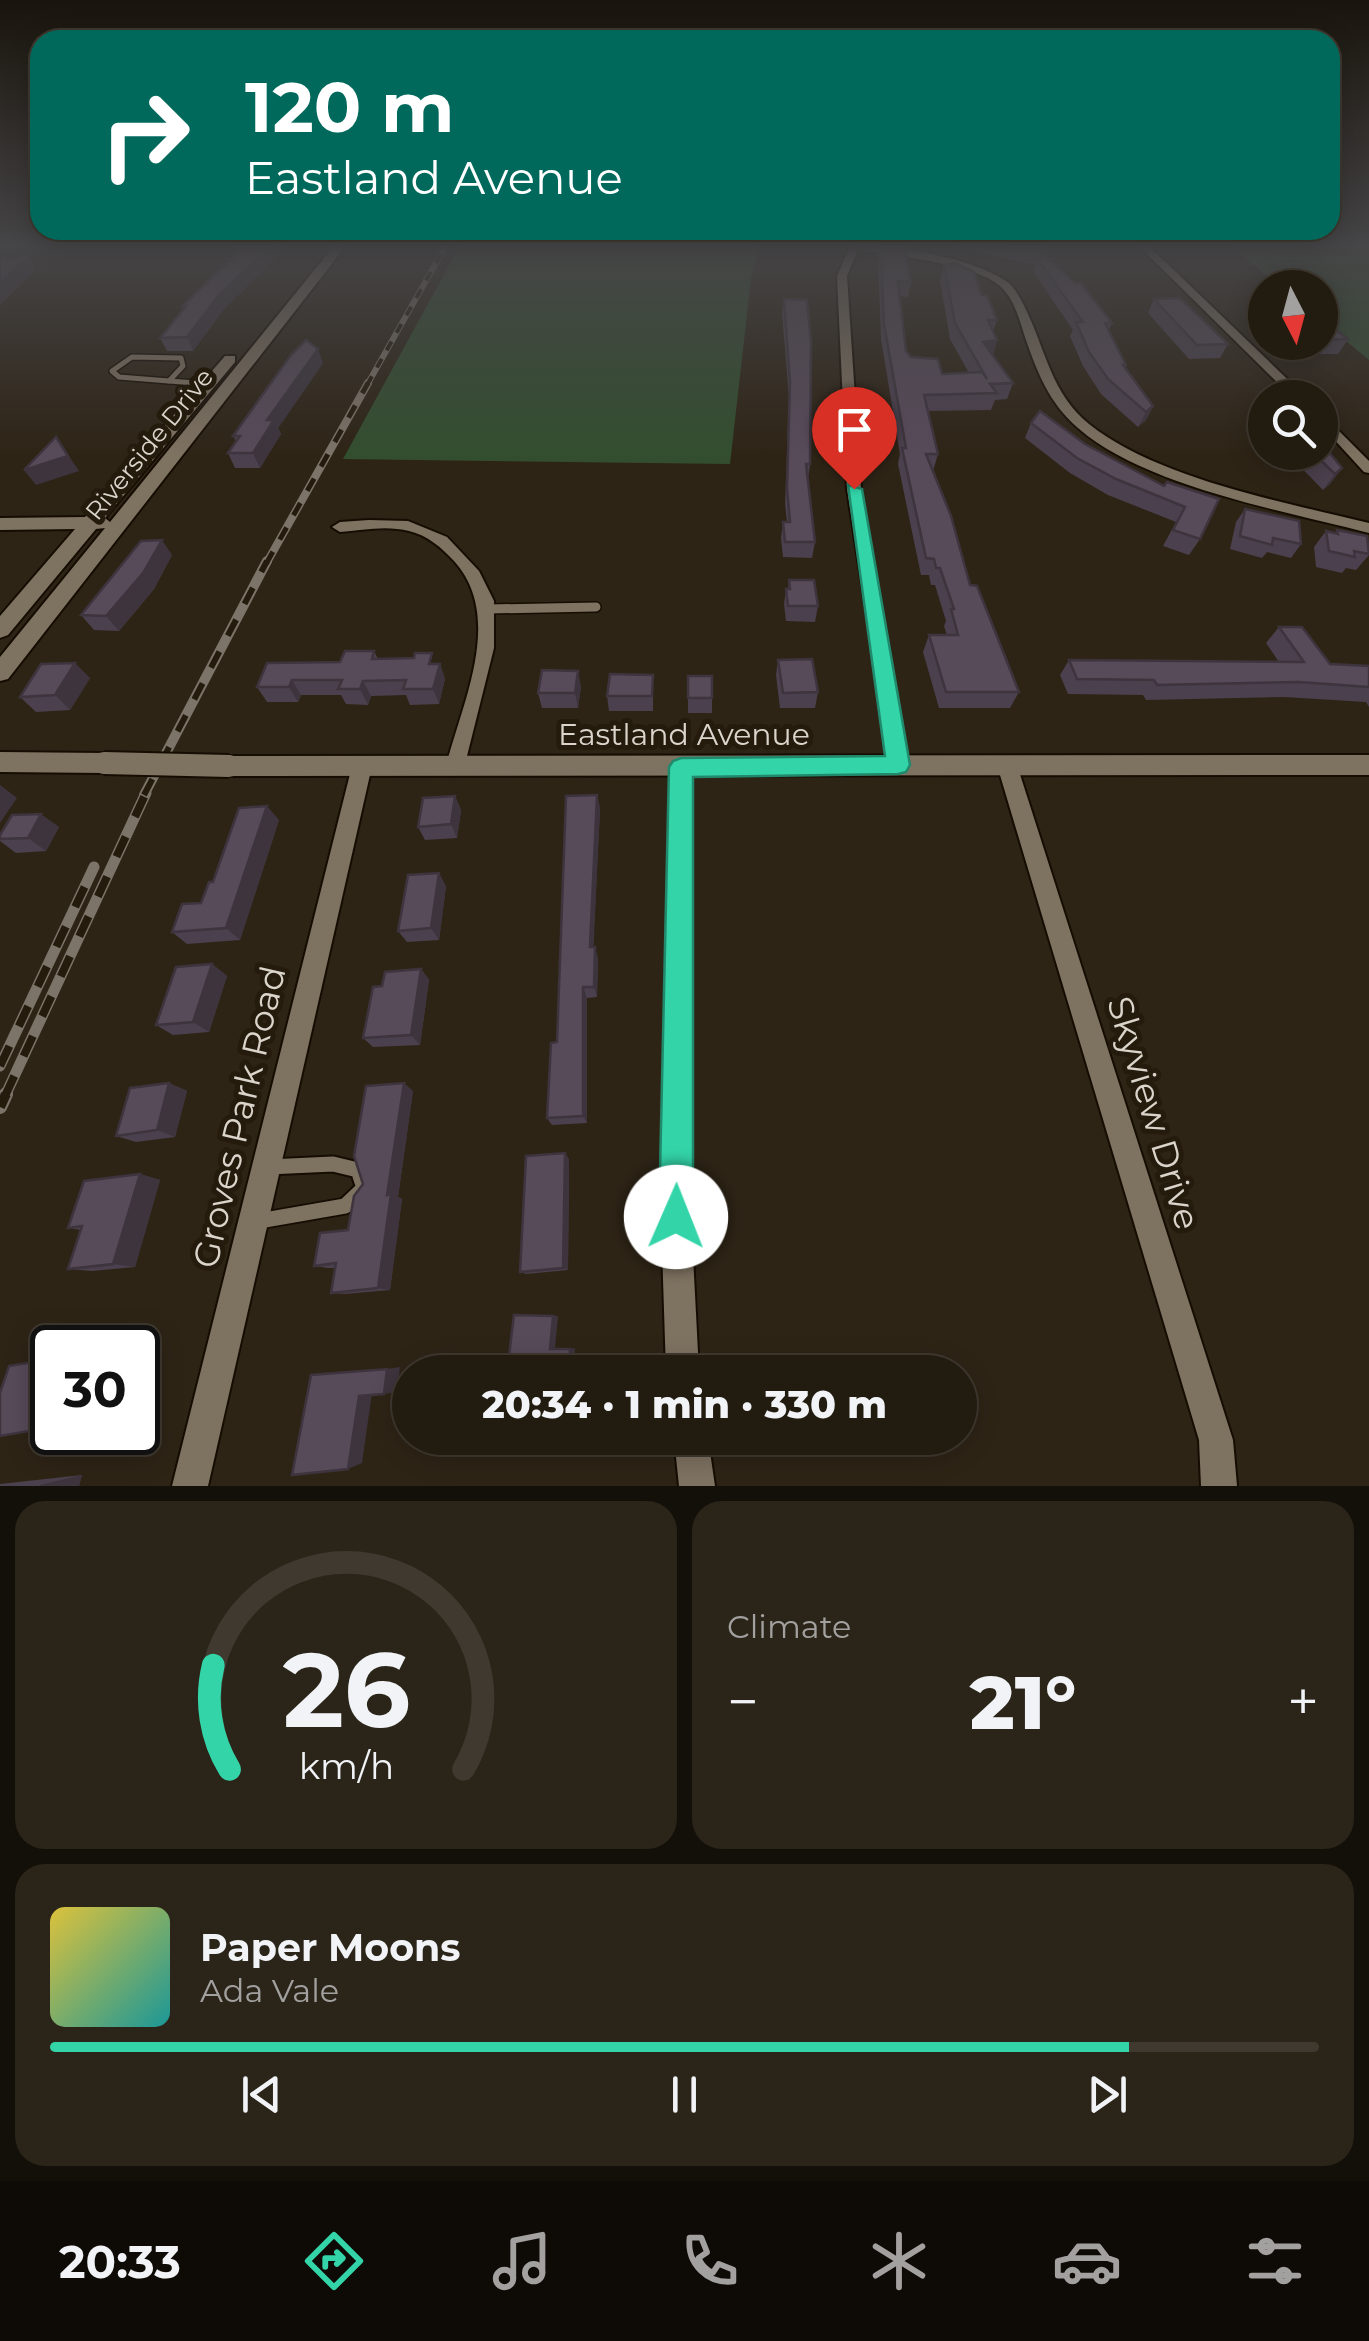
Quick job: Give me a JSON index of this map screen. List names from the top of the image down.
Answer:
{
  "streets": {
    "street": [
      "Riverside Drive",
      "Eastland Avenue",
      "Skyview Drive",
      "Groves Park Road"
    ]
  },
  "crossings": [
    ["Eastland Avenue", "Skyview Drive"],
    ["Eastland Avenue", "Groves Park Road"]
  ],
  "north": "bottom",
  "page": {
    "turn": ["120 m", "Eastland Avenue"],
    "limit": "30",
    "trip": "20:34 · 1 min · 330 m",
    "tile": "Climate",
    "heat": ["−", "21°", "+"],
    "song": ["Paper Moons", "Ada Vale"],
    "tabs": "20:33",
    "gauge": ["26", "km/h"]
  }
}
